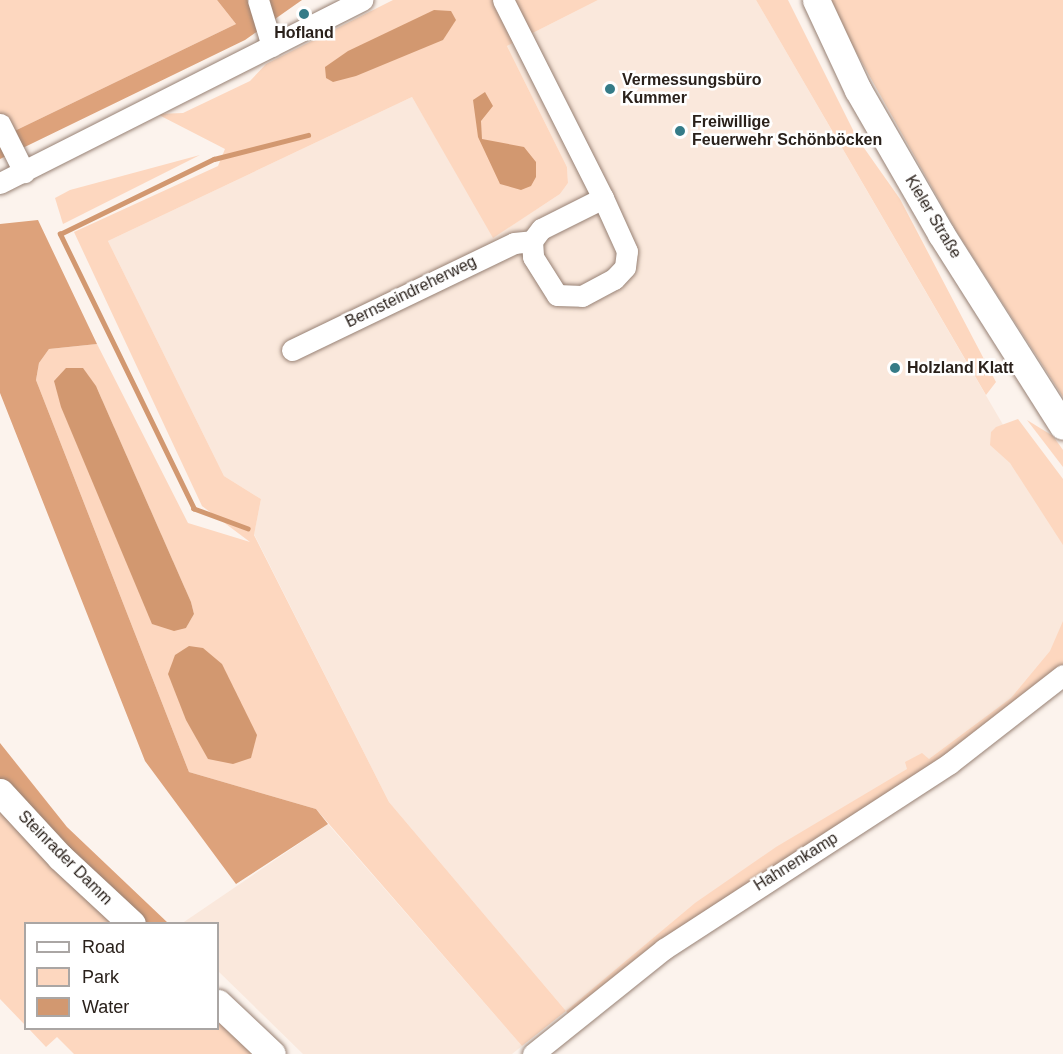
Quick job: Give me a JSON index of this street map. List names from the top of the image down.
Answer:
{
  "streets": {
    "main road": ["Kieler Straße", "Steinrader Damm"],
    "street": ["Bernsteindreherweg", "Hahnenkamp"]
  },
  "places": [
    "Hofland",
    "Vermessungsbüro Kummer",
    "Freiwillige Feuerwehr Schönböcken",
    "Holzland Klatt"
  ],
  "legend": ["Road", "Park", "Water"]
}
